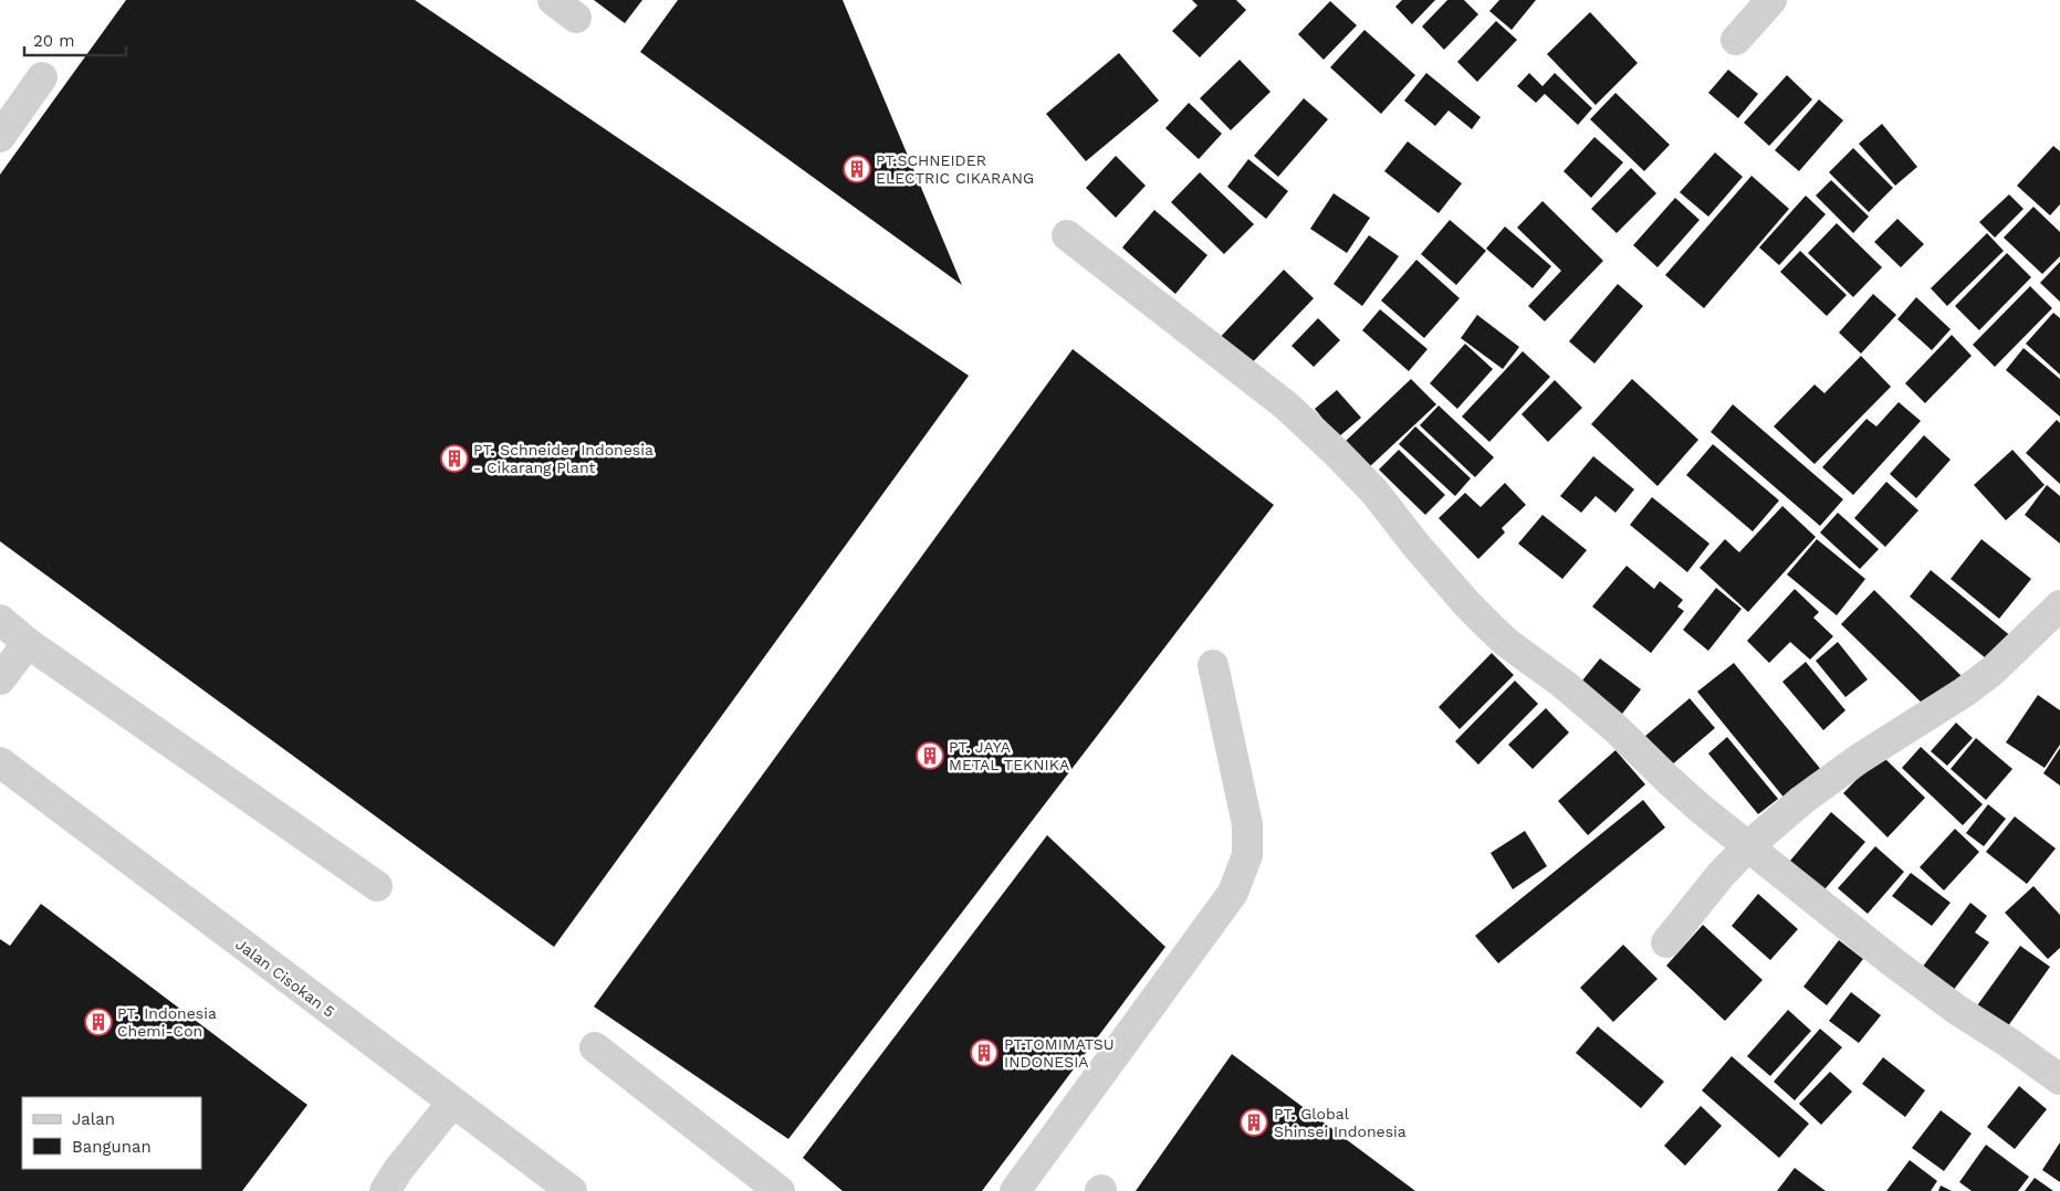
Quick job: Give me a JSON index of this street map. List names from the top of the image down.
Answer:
{
  "streets": {
    "street": ["Jalan Cisokan 5"]
  },
  "places": {
    "building": [
      "PT.SCHNEIDER ELECTRIC CIKARANG",
      "PT. Schneider Indonesia - Cikarang Plant",
      "PT. JAYA METAL TEKNIKA",
      "PT. Indonesia Chemi-Con",
      "PT.TOMIMATSU INDONESIA",
      "PT. Global Shinsei Indonesia"
    ]
  },
  "legend": ["Jalan", "Bangunan"],
  "scale_bar": "20 m"
}
